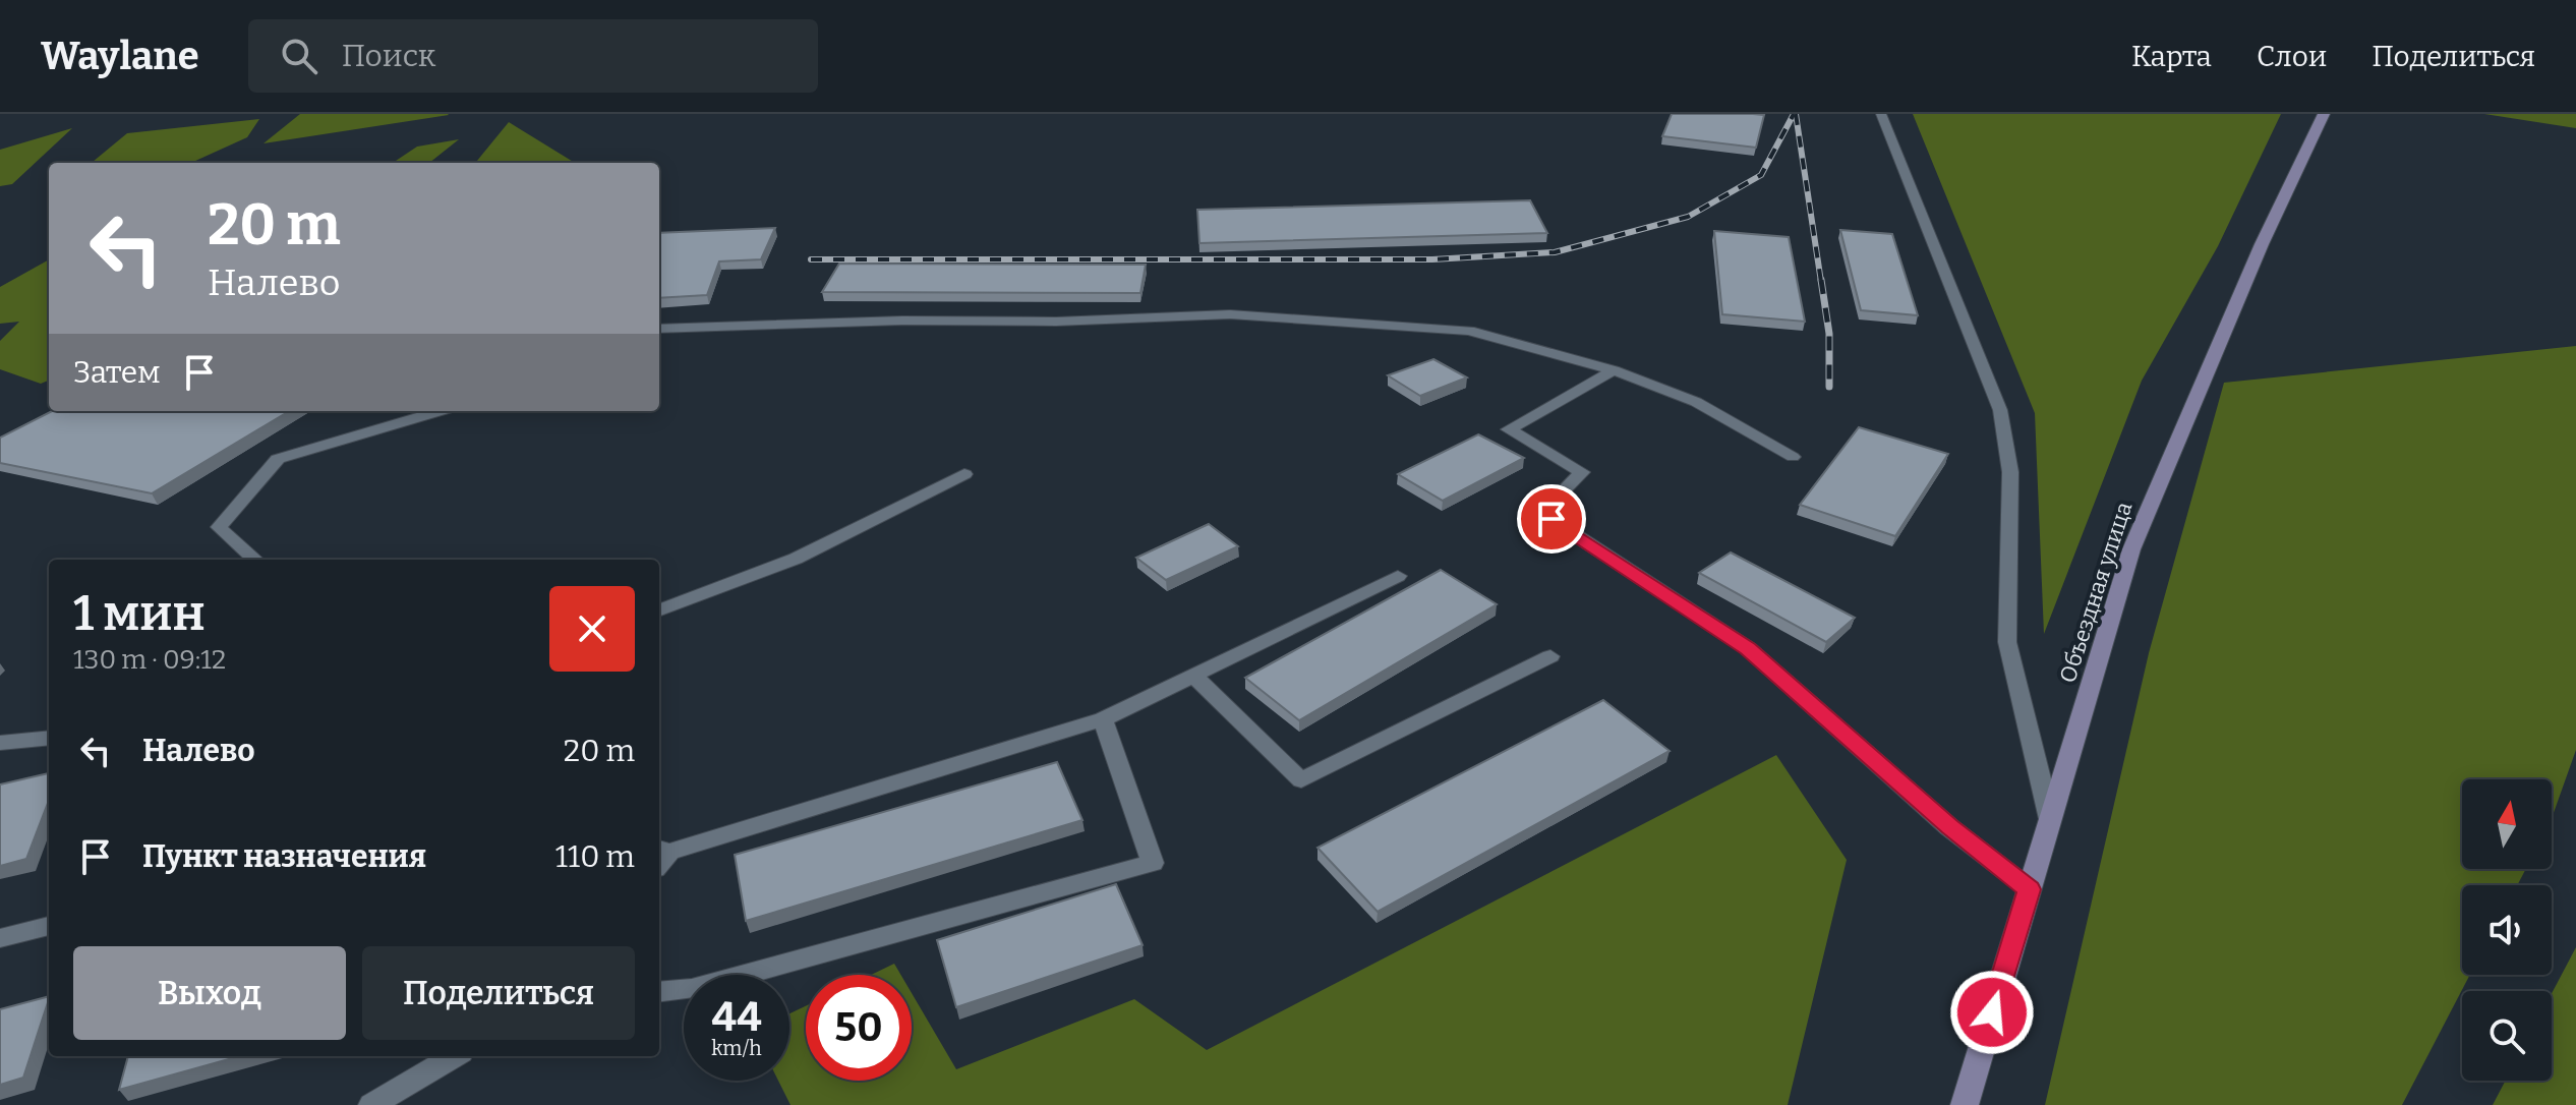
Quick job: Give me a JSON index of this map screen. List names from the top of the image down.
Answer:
{
  "streets": {
    "main road": ["Объездная улица"]
  },
  "north": "top",
  "page": {
    "header": "Waylane",
    "search": "Поиск",
    "nav": ["Карта", "Слои", "Поделиться"],
    "turn": ["20 m", "Налево"],
    "then": "Затем",
    "heading": ["1 мин", "130 m · 09:12"],
    "list": [
      {
        "name": "Налево",
        "value": "20 m"
      },
      {
        "name": "Пункт назначения",
        "value": "110 m"
      }
    ],
    "buttons": ["Выход", "Поделиться"],
    "speed": "44 km/h",
    "limit": "50"
  }
}
